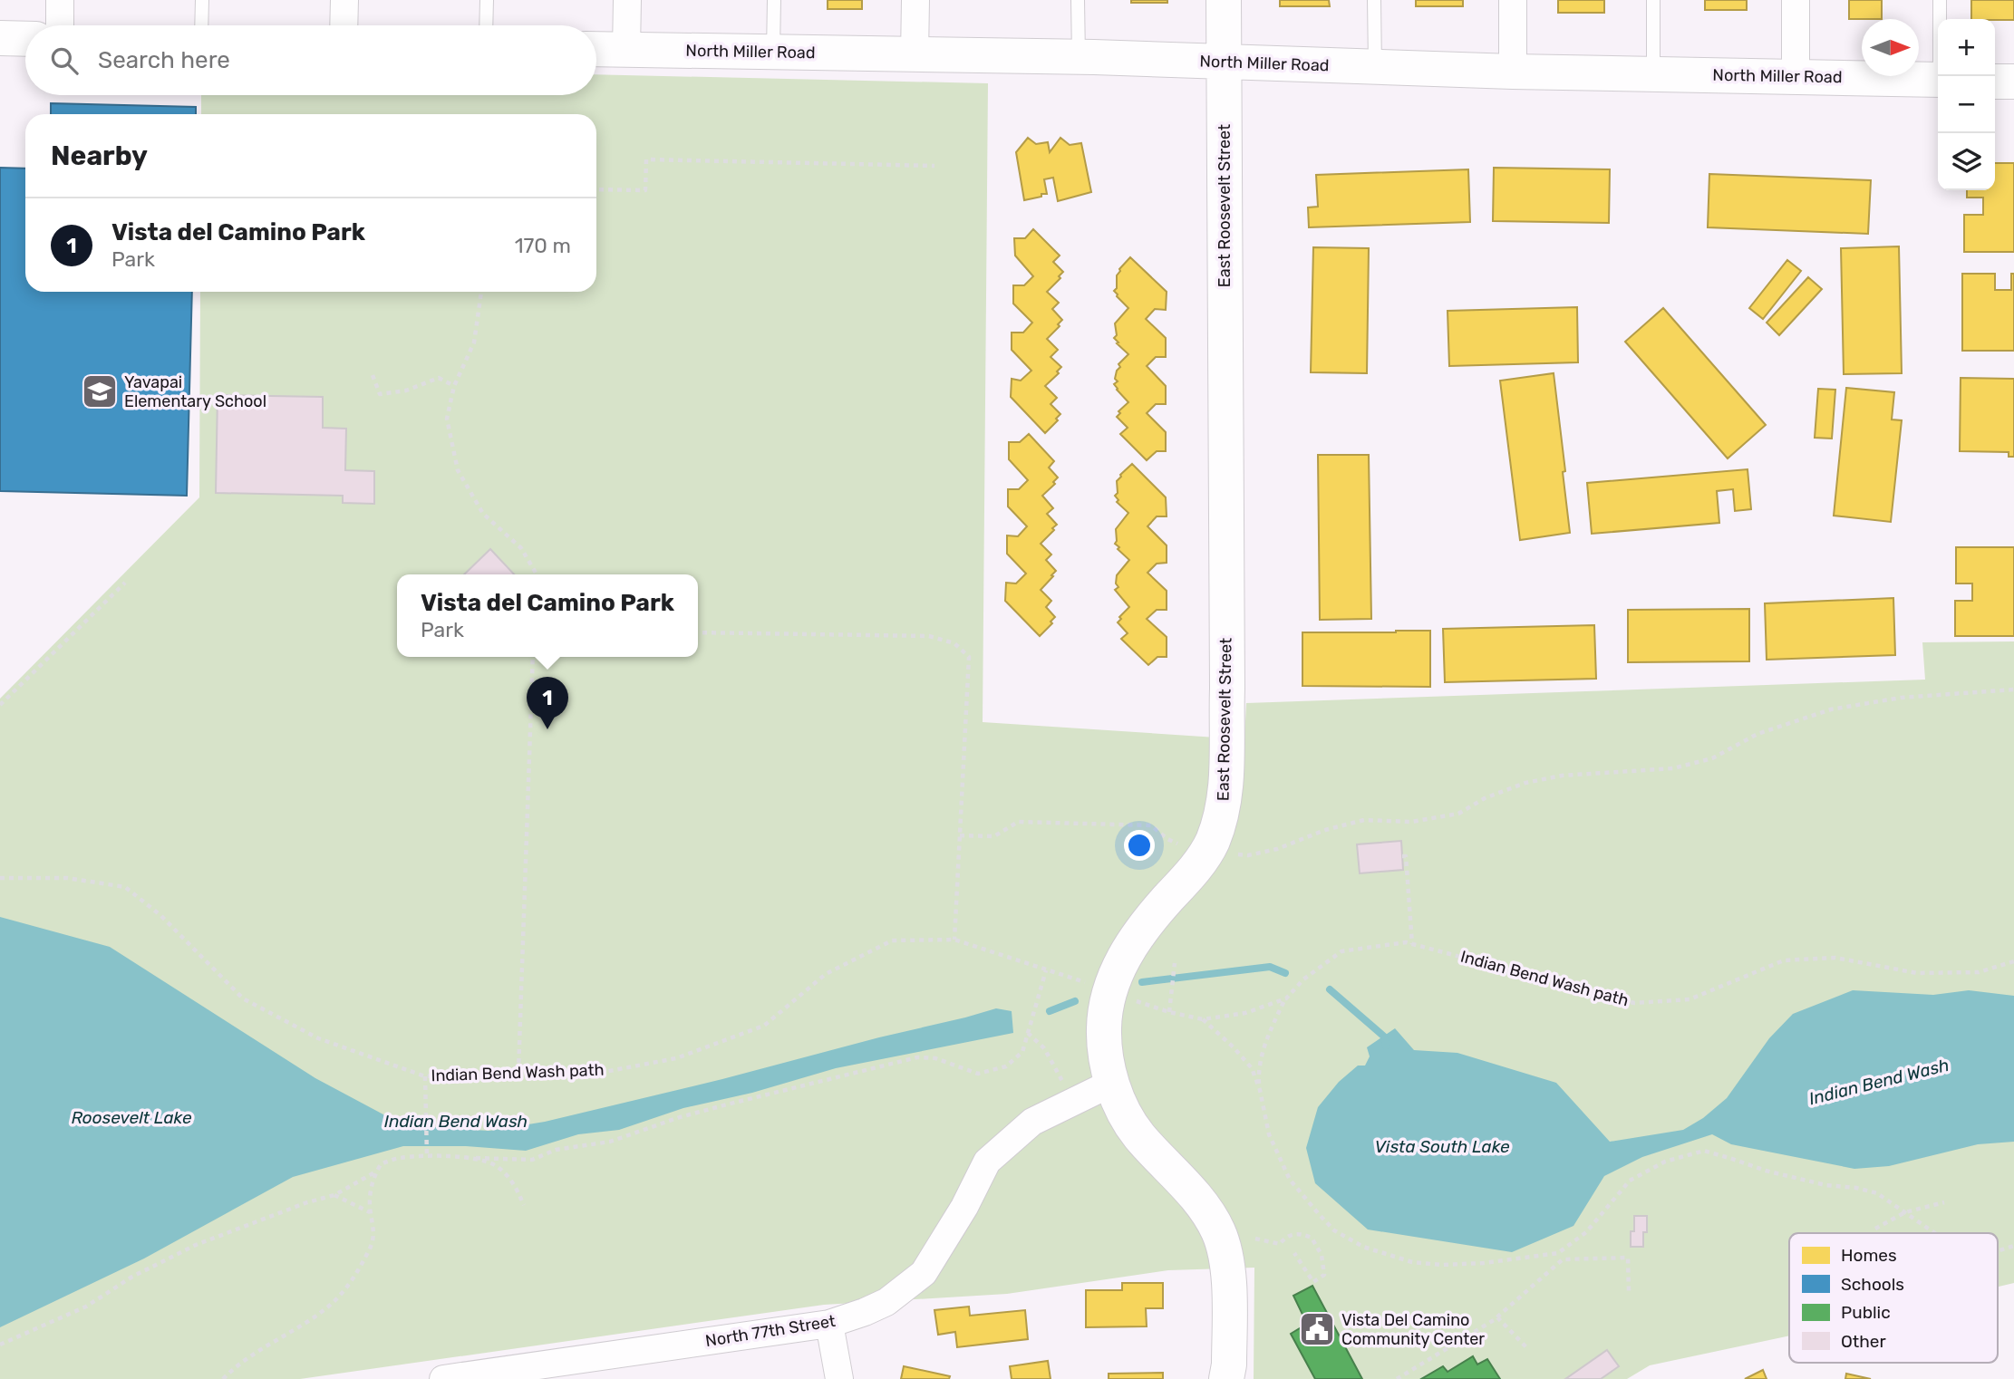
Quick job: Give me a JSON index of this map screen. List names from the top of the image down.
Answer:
{
  "streets": {
    "street": ["North Miller Road", "East Roosevelt Street", "North 77th Street"],
    "path": ["Indian Bend Wash path"]
  },
  "crossings": [
    ["North Miller Road", "East Roosevelt Street"],
    ["East Roosevelt Street", "North 77th Street"]
  ],
  "water": ["Indian Bend Wash", "Roosevelt Lake", "Vista South Lake"],
  "places": {
    "school or university": ["Yavapai Elementary School"],
    "public building": ["Vista Del Camino Community Center"]
  },
  "legend": [
    "Homes",
    "Schools",
    "Public",
    "Other"
  ],
  "north": "right",
  "page": {
    "map_buttons": ["+", "−"],
    "search": "Search here",
    "heading": "Nearby",
    "list": [
      {
        "mark": "1",
        "name": "Vista del Camino Park",
        "note": "Park",
        "value": "170 m"
      }
    ],
    "popup": ["Vista del Camino Park", "Park"],
    "pins": "1"
  }
}
